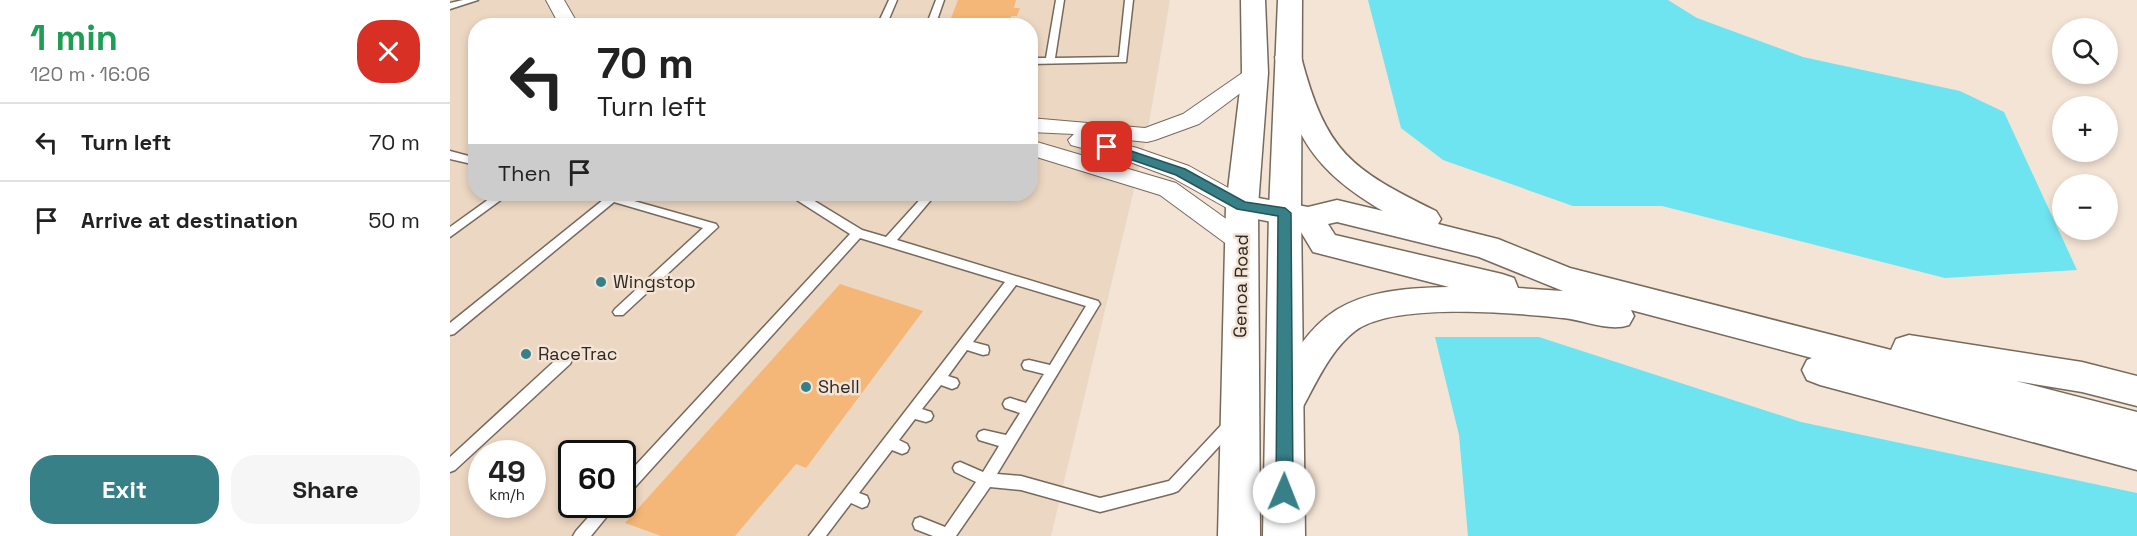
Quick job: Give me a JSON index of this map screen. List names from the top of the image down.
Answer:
{
  "streets": {
    "main road": ["Genoa Road"]
  },
  "places": ["Wingstop", "RaceTrac", "Shell"],
  "page": {
    "heading": ["1 min", "120 m · 16:06"],
    "map_buttons": ["+", "−"],
    "turn": ["70 m", "Turn left"],
    "list": [
      {
        "name": "Turn left",
        "value": "70 m"
      },
      {
        "name": "Arrive at destination",
        "value": "50 m"
      }
    ],
    "then": "Then",
    "speed": "49 km/h",
    "limit": "60",
    "buttons": ["Exit", "Share"]
  }
}
